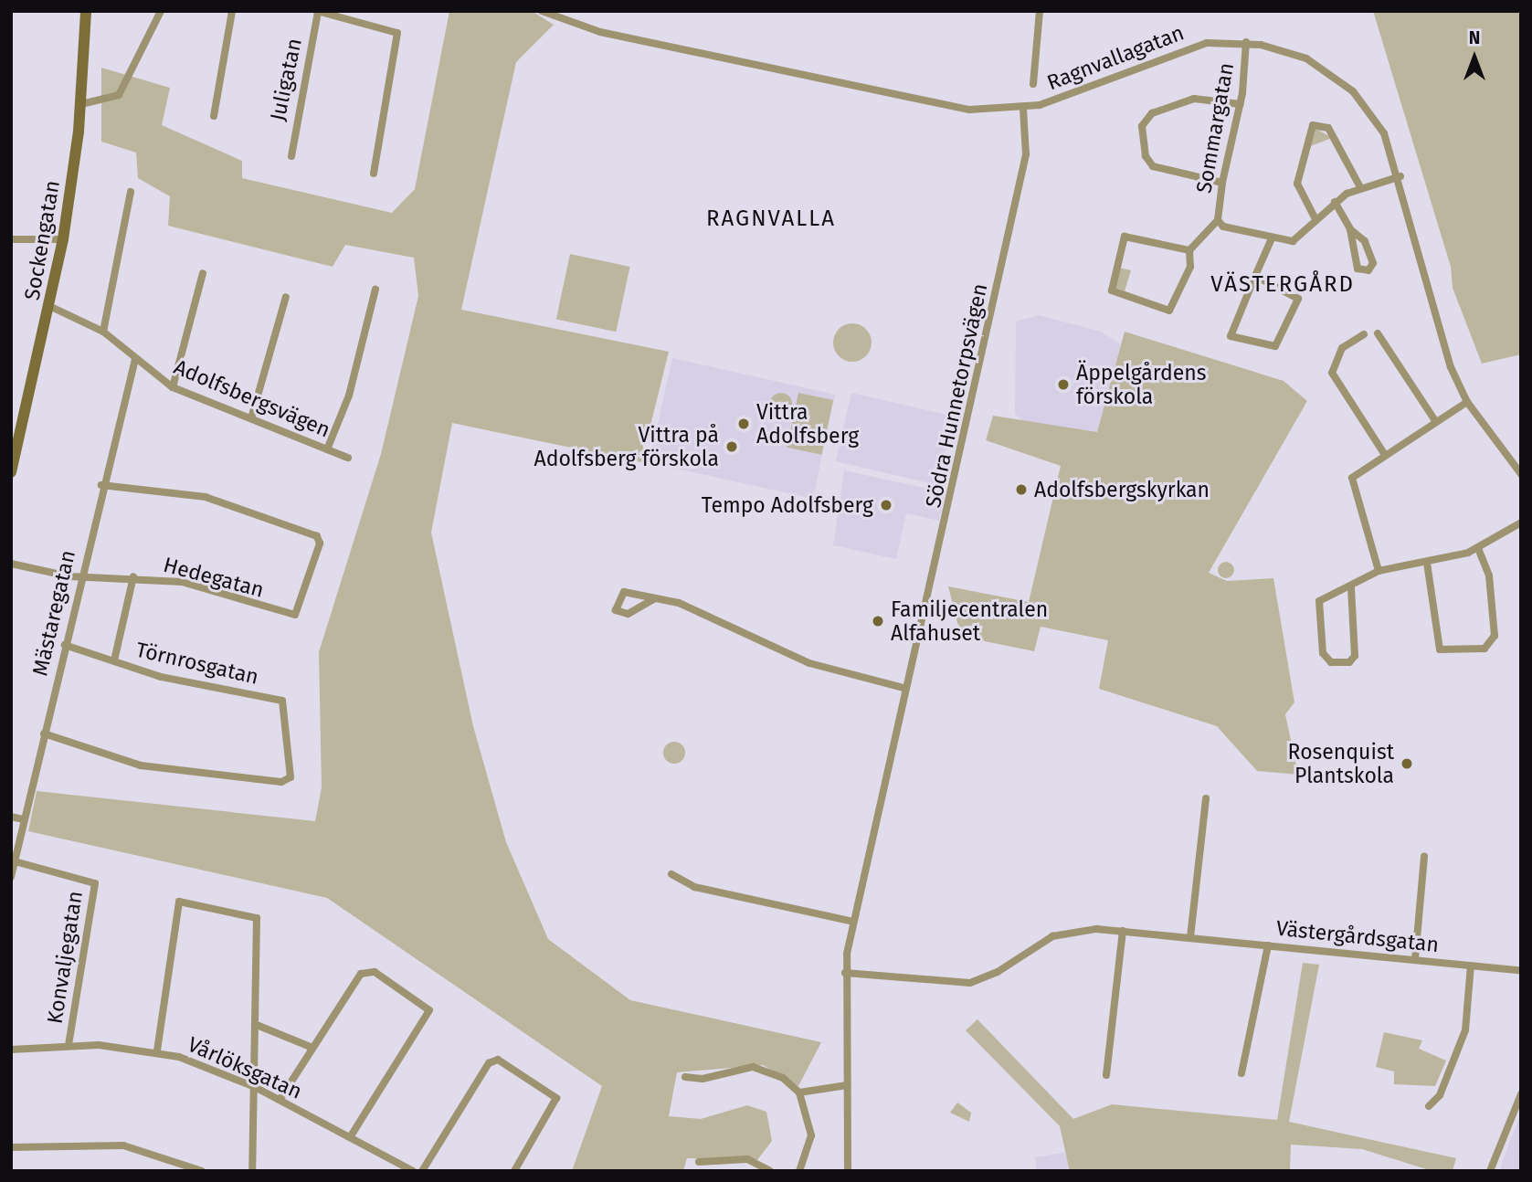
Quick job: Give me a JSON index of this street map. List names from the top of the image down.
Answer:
{
  "streets": {
    "street": [
      "Ragnvallagatan",
      "Juligatan",
      "Sommargatan",
      "Sockengatan",
      "Södra Hunnetorpsvägen",
      "Adolfsbergsvägen",
      "Hedegatan",
      "Mästaregatan",
      "Törnrosgatan",
      "Västergårdsgatan",
      "Konvaljegatan",
      "Vårlöksgatan"
    ]
  },
  "crossings": [
    ["Ragnvallagatan", "Sommargatan"],
    ["Ragnvallagatan", "Södra Hunnetorpsvägen"],
    ["Sockengatan", "Adolfsbergsvägen"],
    ["Södra Hunnetorpsvägen", "Västergårdsgatan"],
    ["Adolfsbergsvägen", "Mästaregatan"],
    ["Hedegatan", "Mästaregatan"],
    ["Mästaregatan", "Törnrosgatan"],
    ["Mästaregatan", "Konvaljegatan"],
    ["Konvaljegatan", "Vårlöksgatan"]
  ],
  "districts": ["RAGNVALLA", "VÄSTERGÅRD"],
  "places": [
    "Äppelgårdens förskola",
    "Vittra Adolfsberg",
    "Vittra på Adolfsberg förskola",
    "Adolfsbergskyrkan",
    "Tempo Adolfsberg",
    "Familjecentralen Alfahuset",
    "Rosenquist Plantskola"
  ],
  "north": "top"
}
